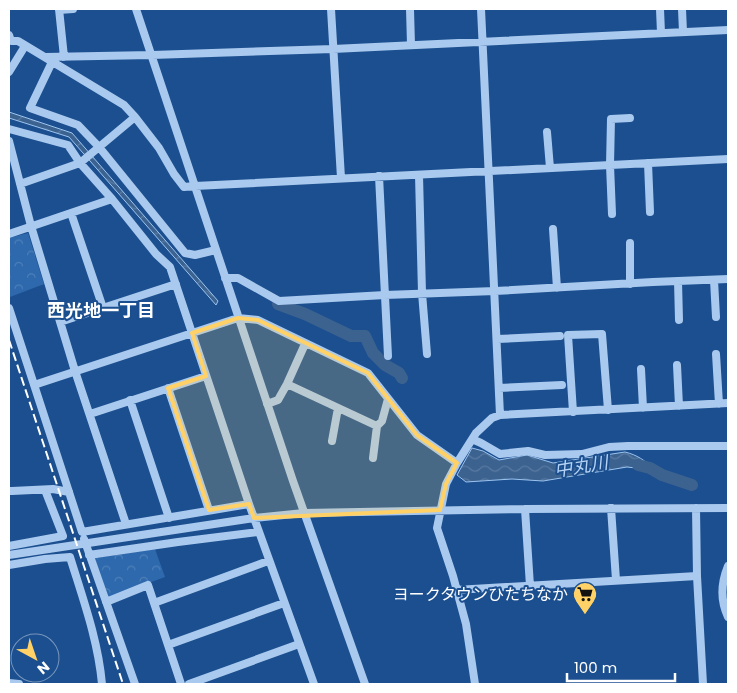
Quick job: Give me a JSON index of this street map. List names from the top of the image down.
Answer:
{
  "districts": ["西光地一丁目"],
  "water": ["中丸川"],
  "places": {
    "supermarket": ["ヨークタウンひたちなか"]
  },
  "scale_bar": "100 m",
  "north": "bottom right"
}
